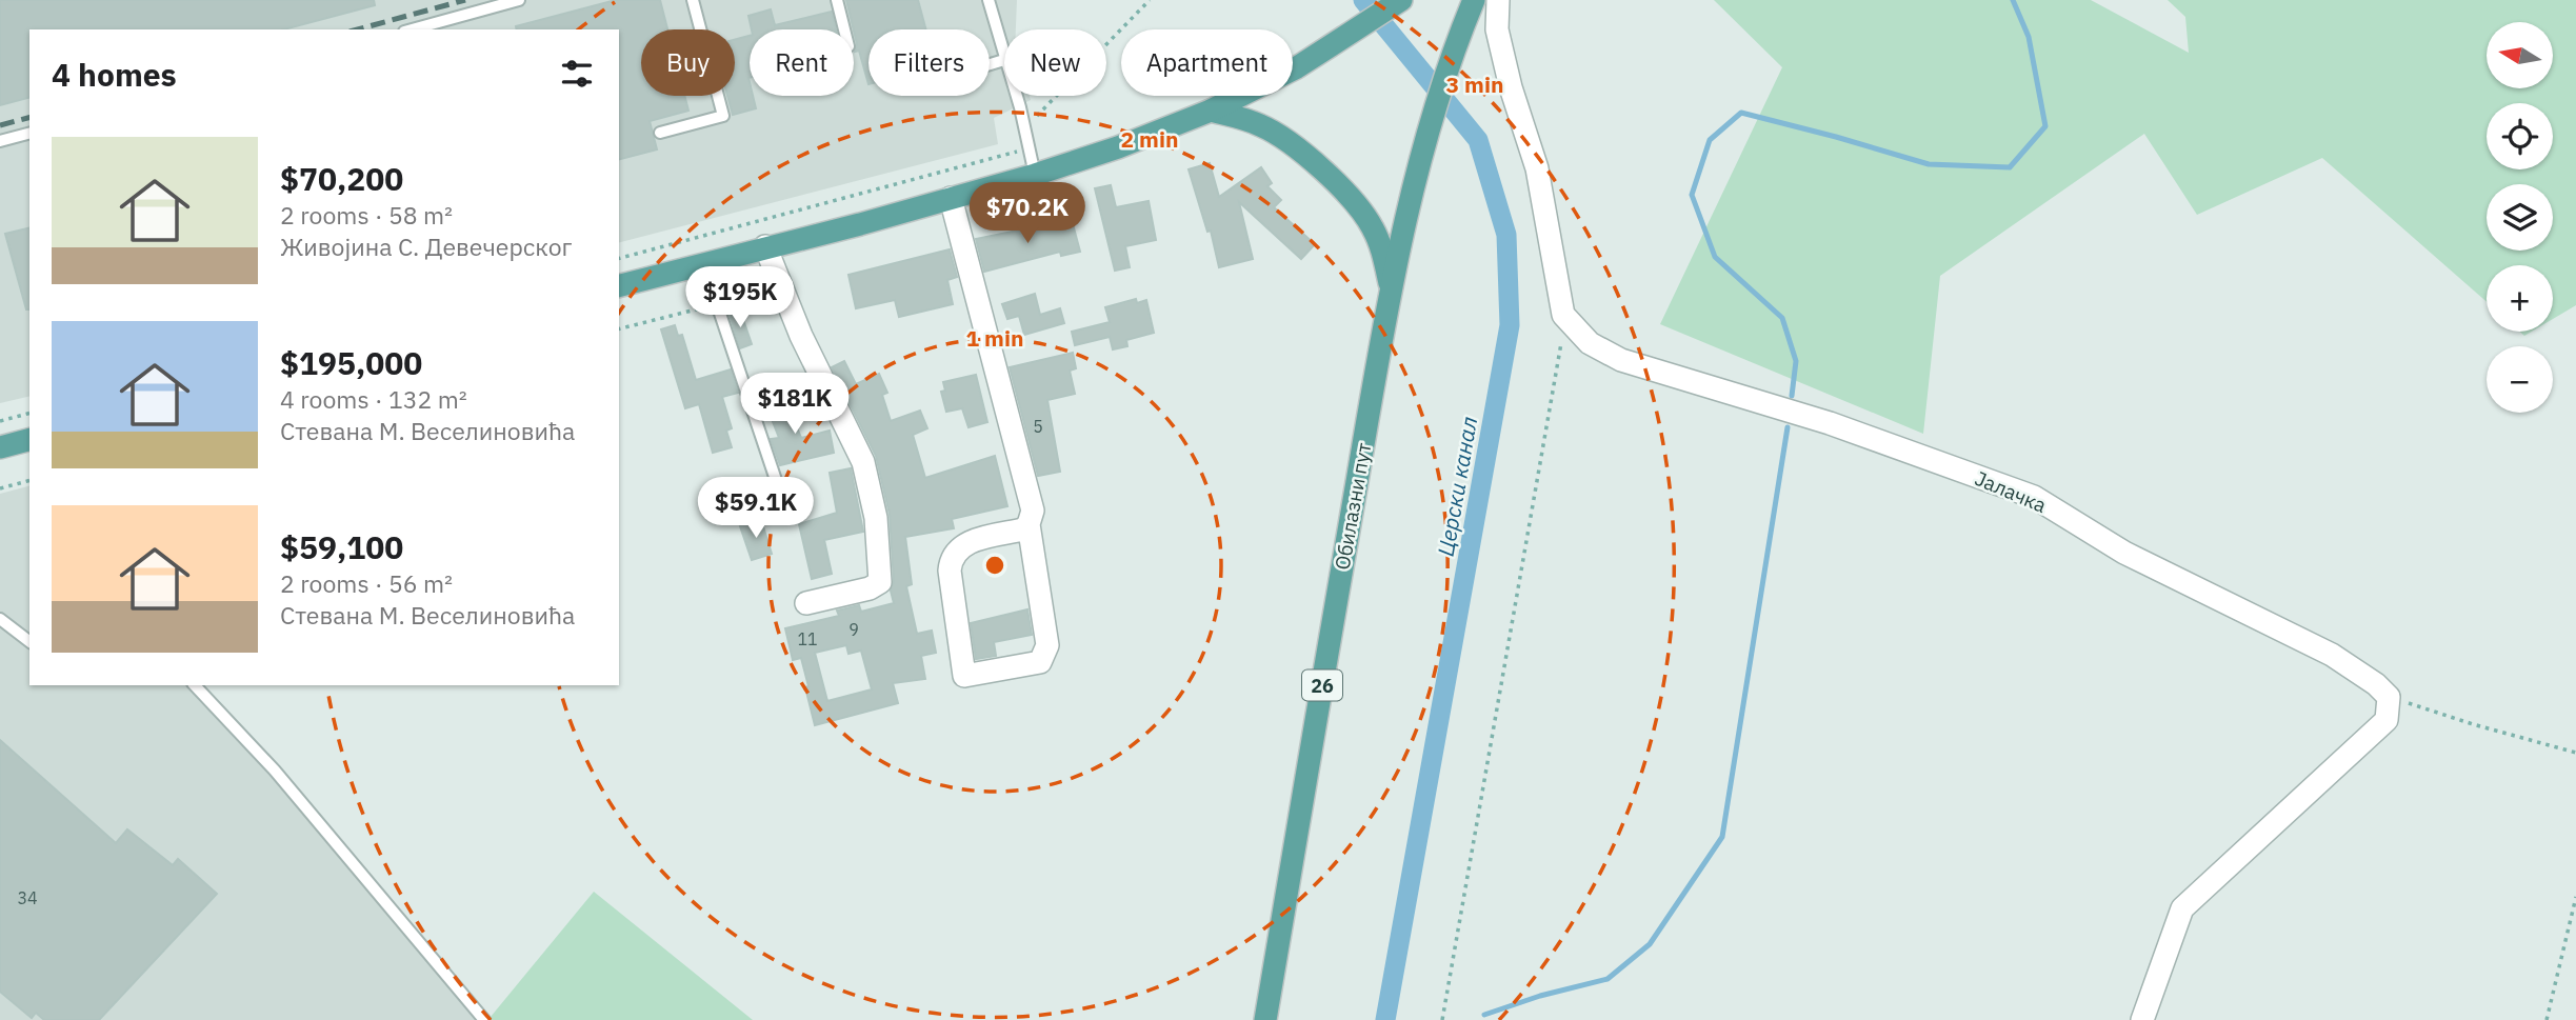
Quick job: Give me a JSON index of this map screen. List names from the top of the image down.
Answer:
{
  "streets": {
    "main road": ["Обилазни пут", "26"],
    "street": ["Јалачка"]
  },
  "water": ["Церски канал"],
  "house_numbers": [
    "5",
    "9",
    "11",
    "34"
  ],
  "north": "left",
  "page": {
    "map_buttons": ["+", "−"],
    "chip": [
      "Buy",
      "Rent",
      "Filters",
      "New",
      "Apartment"
    ],
    "heading": "4 homes",
    "list": [
      {
        "name": "$70,200",
        "note": "2 rooms · 58 m² · Живојина С. Девечерског"
      },
      {
        "name": "$195,000",
        "note": "4 rooms · 132 m² · Стевана М. Веселиновића"
      },
      {
        "name": "$59,100",
        "note": "2 rooms · 56 m² · Стевана М. Веселиновића"
      }
    ],
    "price": [
      "$70.2K",
      "$195K",
      "$181K",
      "$59.1K"
    ]
  },
  "rings": ["3 min", "2 min", "1 min"]
}
